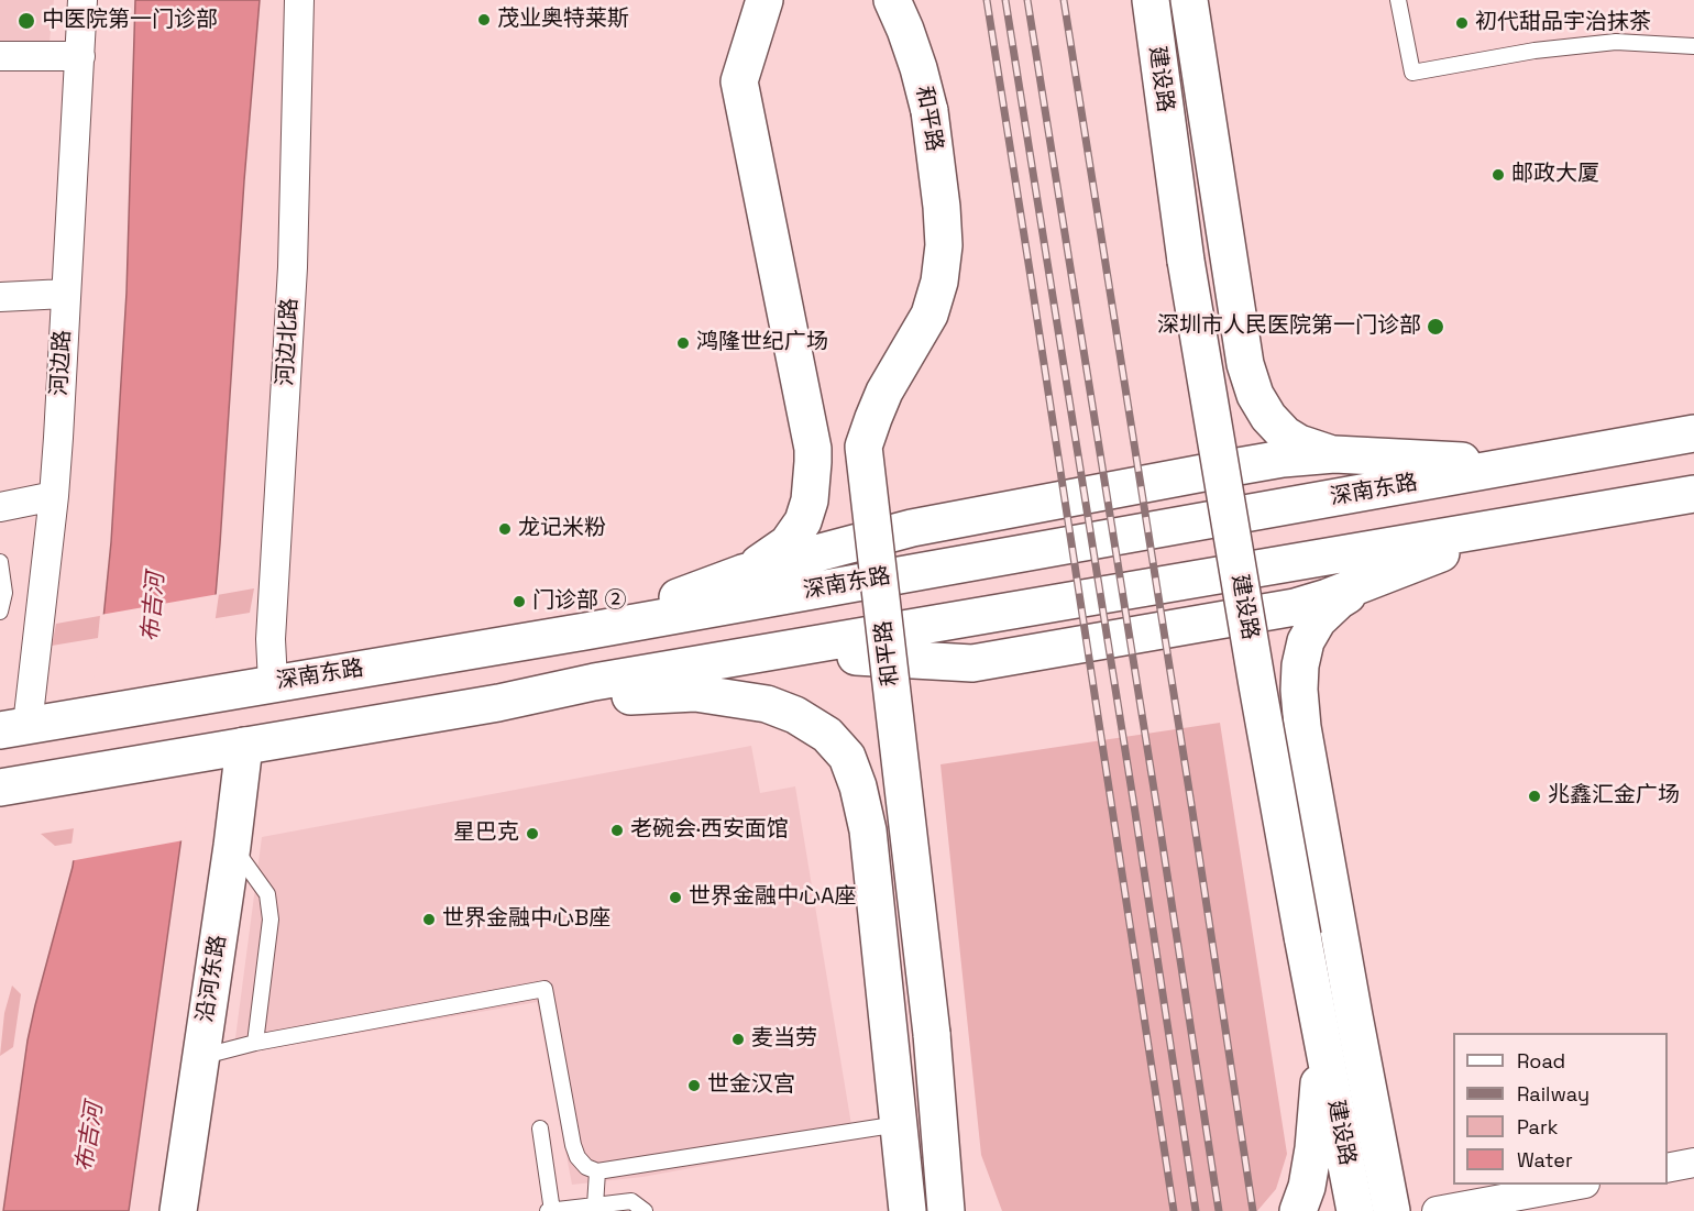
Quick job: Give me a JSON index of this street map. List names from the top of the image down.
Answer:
{
  "streets": {
    "main road": [
      "建设路",
      "和平路",
      "深南东路",
      "沿河东路"
    ],
    "street": ["河边北路", "河边路"]
  },
  "crossings": [
    ["河边北路", "深南东路"],
    ["河边路", "深南东路"]
  ],
  "water": ["布吉河"],
  "places": [
    "茂业奥特莱斯",
    "中医院第一门诊部",
    "初代甜品宇治抹茶",
    "邮政大厦",
    "深圳市人民医院第一门诊部",
    "鸿隆世纪广场",
    "龙记米粉",
    "门诊部 ②",
    "兆鑫汇金广场",
    "老碗会·西安面馆",
    "星巴克",
    "世界金融中心A座",
    "世界金融中心B座",
    "麦当劳",
    "世金汉宫"
  ],
  "legend": [
    "Road",
    "Railway",
    "Park",
    "Water"
  ]
}
